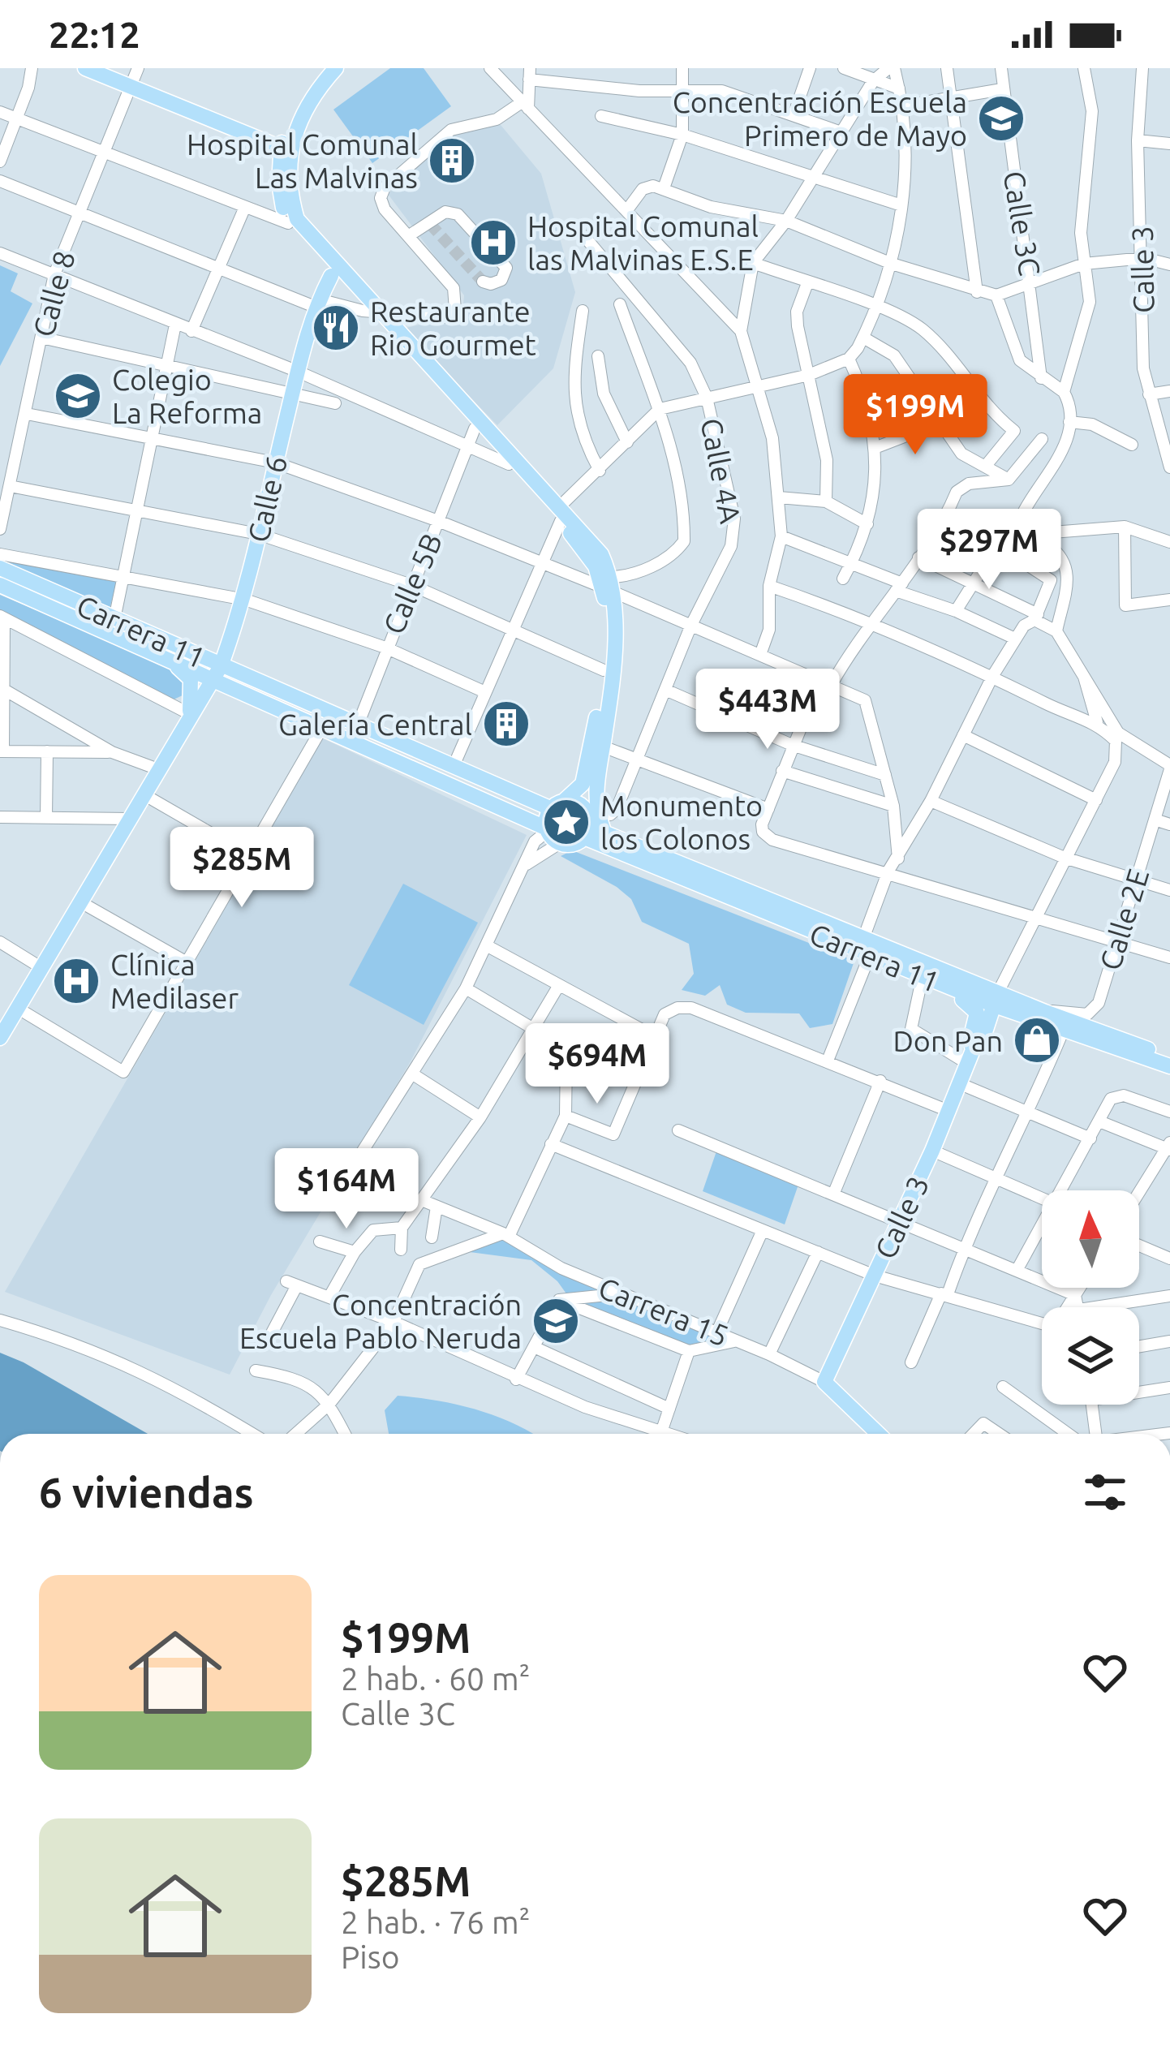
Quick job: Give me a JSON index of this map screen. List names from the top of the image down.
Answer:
{
  "streets": {
    "main road": [
      "Calle 3",
      "Calle 6",
      "Carrera 11",
      "Carrera 15"
    ],
    "street": [
      "Calle 3C",
      "Calle 8",
      "Calle 4A",
      "Calle 5B",
      "Calle 2E"
    ]
  },
  "crossings": [
    ["Calle 3", "Carrera 11"],
    ["Calle 3", "Carrera 15"],
    ["Calle 4A", "Carrera 11"],
    ["Calle 6", "Carrera 11"],
    ["Calle 5B", "Carrera 11"],
    ["Carrera 11", "Calle 2E"]
  ],
  "places": {
    "school or university": ["Concentración Escuela Primero de Mayo", "Colegio La Reforma", "Concentración Escuela Pablo Neruda"],
    "building": ["Hospital Comunal Las Malvinas", "Galería Central"],
    "hospital": ["Hospital Comunal las Malvinas E.S.E", "Clínica Medilaser"],
    "restaurant": ["Restaurante Rio Gourmet"],
    "place": ["Monumento los Colonos"],
    "shop": ["Don Pan"]
  },
  "north": "top",
  "page": {
    "status": "22:12",
    "price": [
      "$199M",
      "$297M",
      "$443M",
      "$285M",
      "$694M",
      "$164M"
    ],
    "heading": "6 viviendas",
    "list": [
      {
        "name": "$199M",
        "note": "2 hab. · 60 m² · Calle 3C"
      },
      {
        "name": "$285M",
        "note": "2 hab. · 76 m² · Piso"
      }
    ]
  }
}
